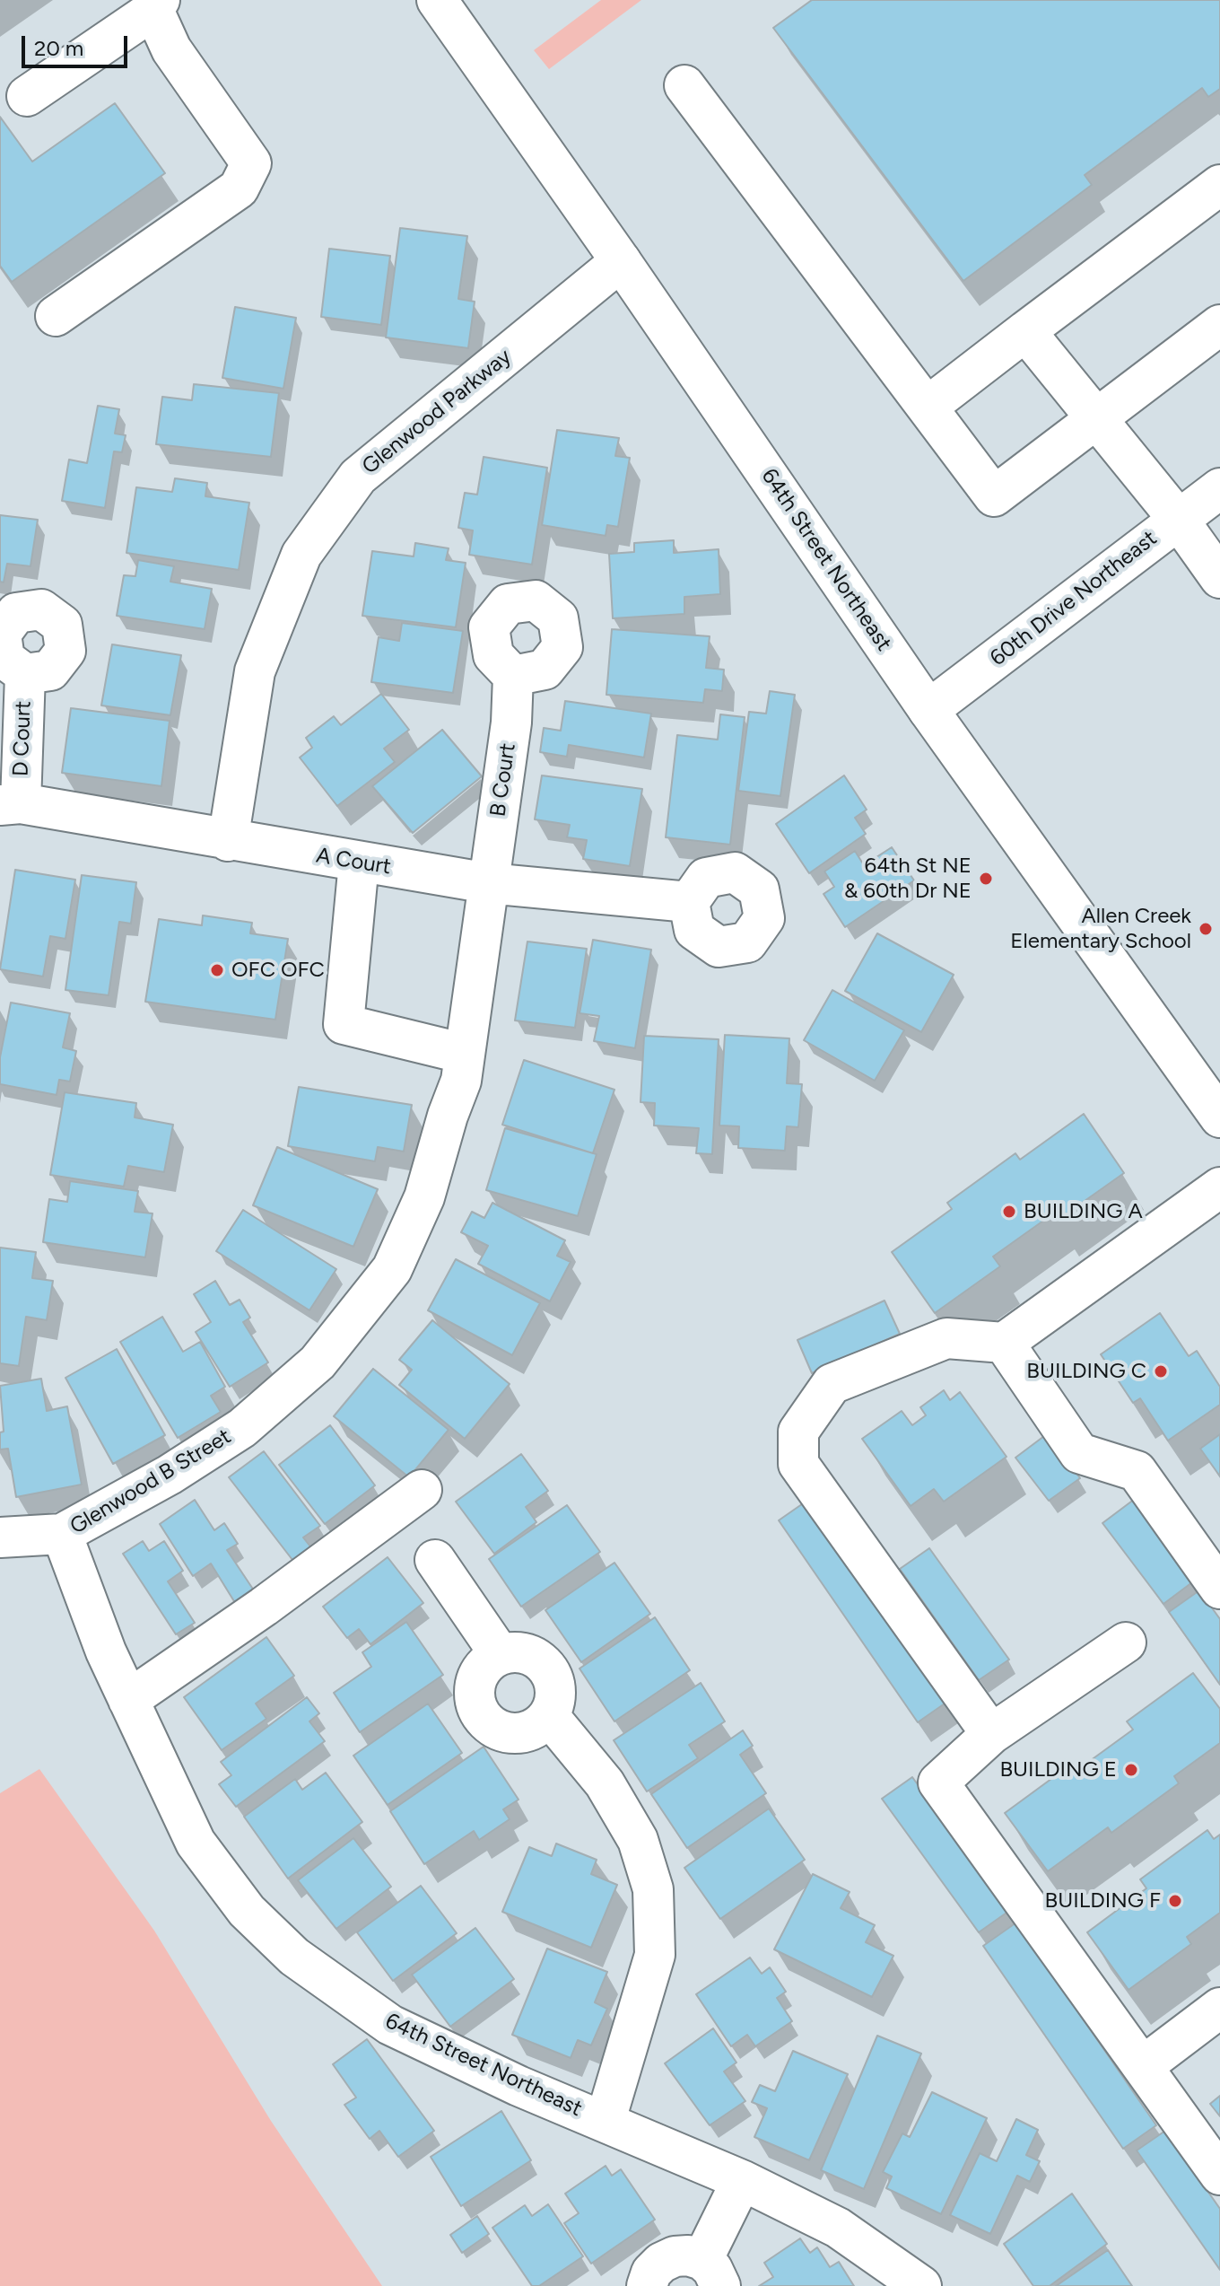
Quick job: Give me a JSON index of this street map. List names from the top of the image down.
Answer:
{
  "streets": {
    "street": [
      "Glenwood Parkway",
      "64th Street Northeast",
      "60th Drive Northeast",
      "D Court",
      "B Court",
      "A Court",
      "Glenwood B Street"
    ]
  },
  "crossings": [
    ["Glenwood Parkway", "64th Street Northeast"],
    ["Glenwood Parkway", "A Court"],
    ["64th Street Northeast", "60th Drive Northeast"],
    ["64th Street Northeast", "Glenwood B Street"],
    ["D Court", "A Court"],
    ["B Court", "A Court"],
    ["B Court", "Glenwood B Street"],
    ["A Court", "Glenwood B Street"]
  ],
  "places": [
    "64th St NE & 60th Dr NE",
    "Allen Creek Elementary School",
    "OFC OFC",
    "BUILDING A",
    "BUILDING C",
    "BUILDING E",
    "BUILDING F"
  ],
  "scale_bar": "20 m"
}
